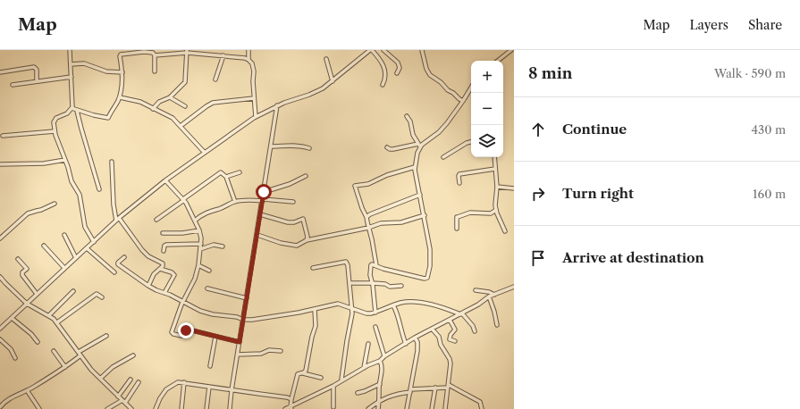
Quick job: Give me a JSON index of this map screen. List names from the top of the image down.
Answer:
{
  "page": {
    "header": "Map",
    "nav": ["Map", "Layers", "Share"],
    "heading": ["8 min", "Walk · 590 m"],
    "map_buttons": ["+", "−"],
    "list": [
      ["Continue", "430 m"],
      ["Turn right", "160 m"],
      "Arrive at destination"
    ]
  }
}
